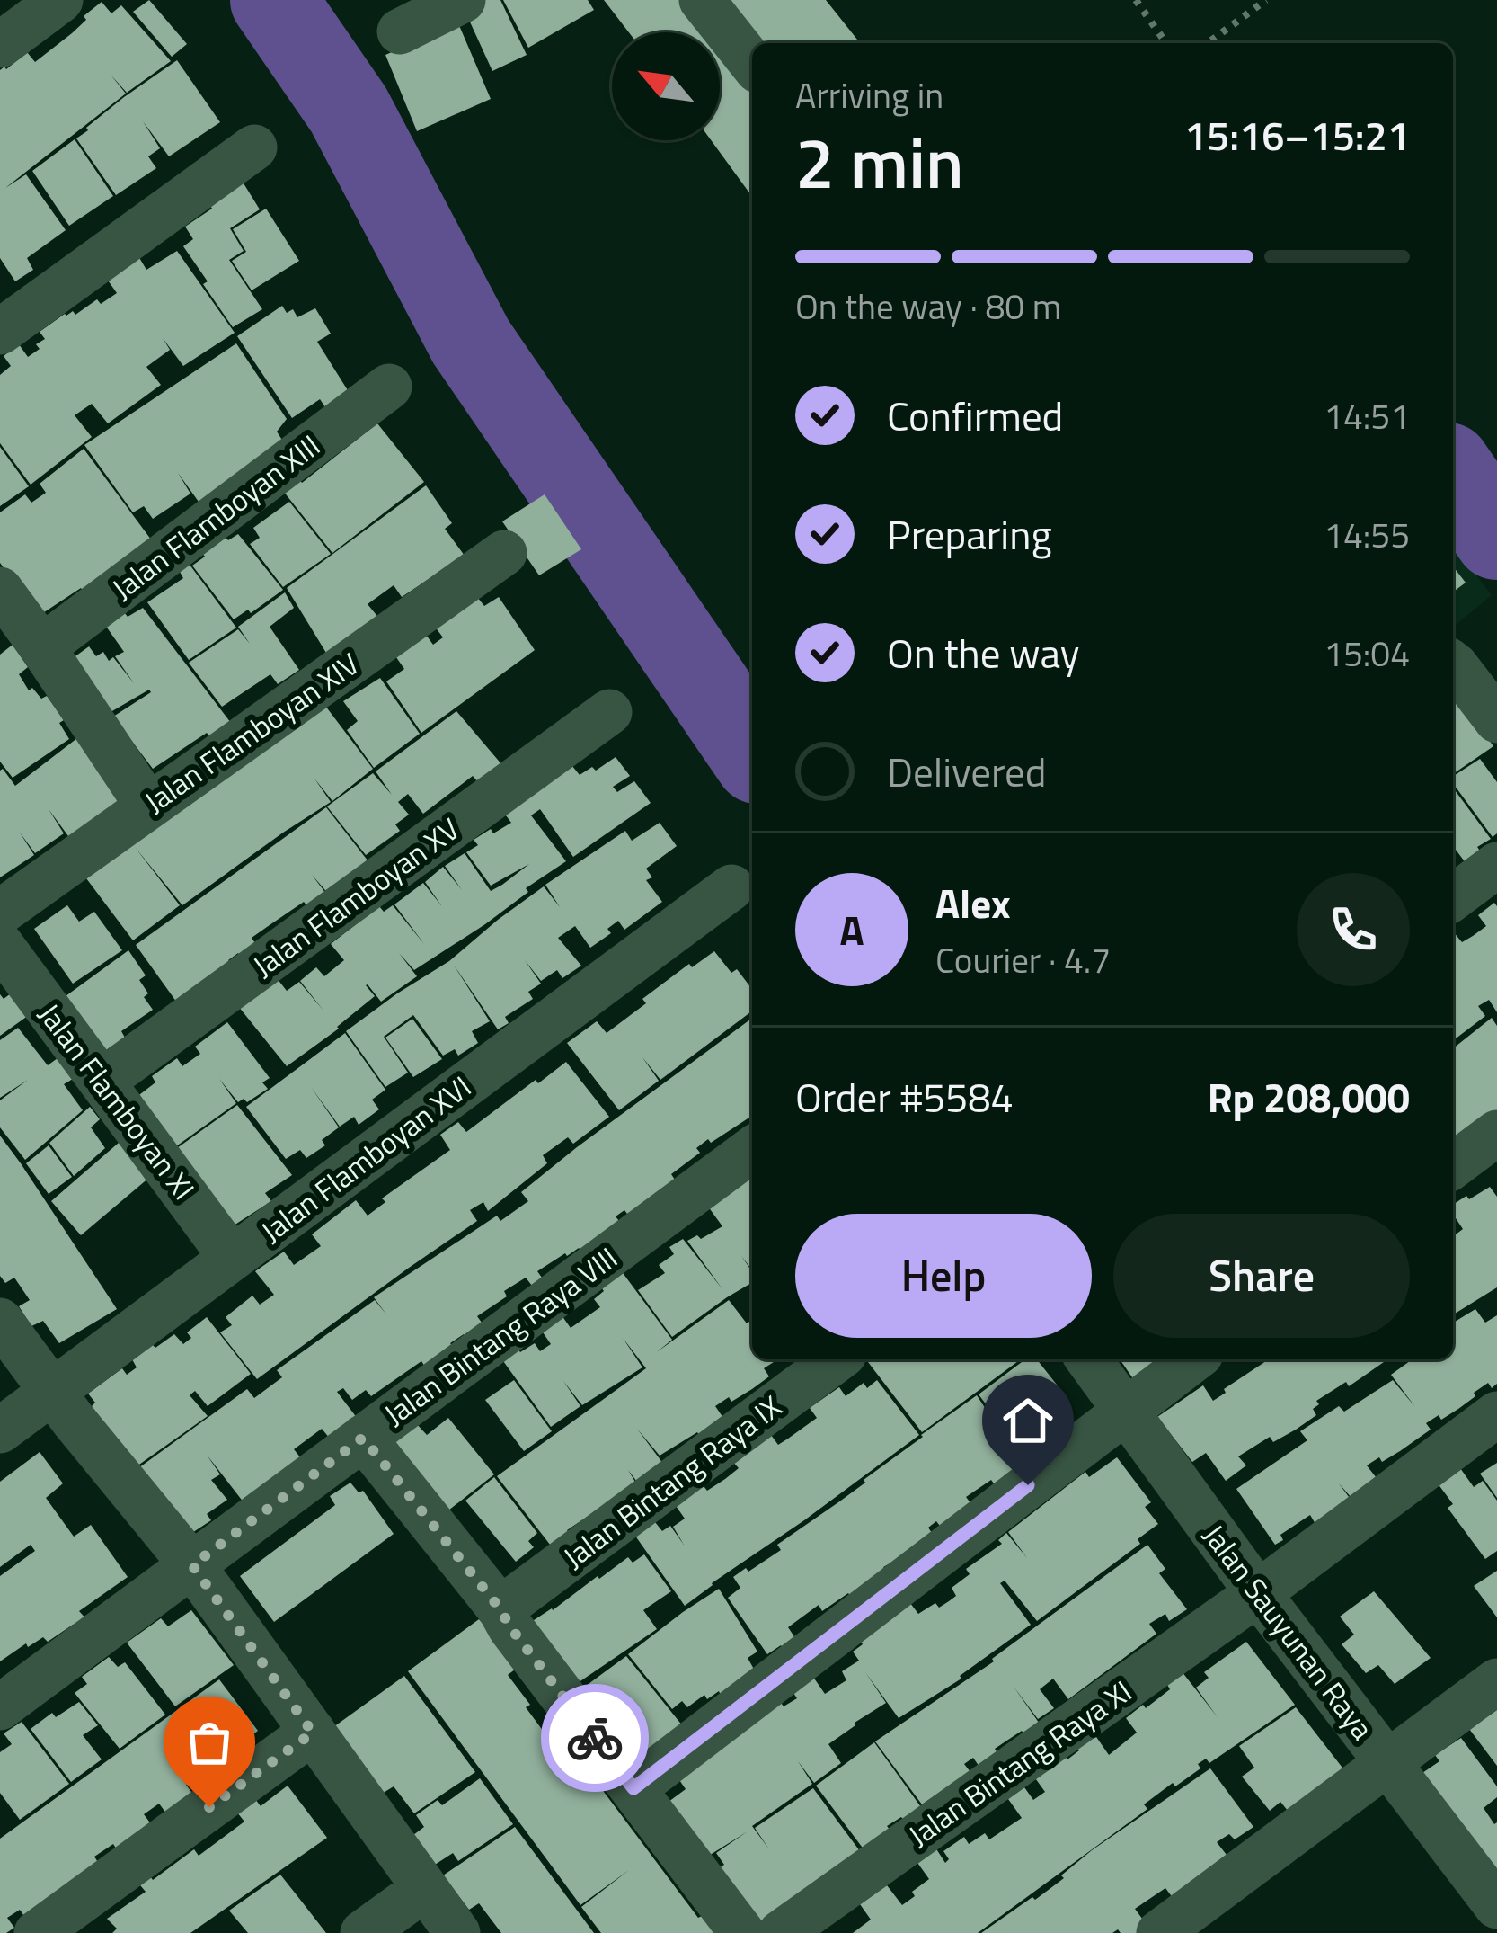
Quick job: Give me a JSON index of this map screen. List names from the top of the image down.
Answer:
{
  "streets": {
    "street": [
      "Jalan Flamboyan XIII",
      "Jalan Flamboyan XIV",
      "Jalan Flamboyan XV",
      "Jalan Flamboyan XI",
      "Jalan Flamboyan XVI",
      "Jalan Bintang Raya VIII",
      "Jalan Bintang Raya IX",
      "Jalan Sauyunan Raya",
      "Jalan Bintang Raya XI"
    ]
  },
  "crossings": [
    ["Jalan Flamboyan XV", "Jalan Flamboyan XI"],
    ["Jalan Flamboyan XI", "Jalan Flamboyan XVI"],
    ["Jalan Sauyunan Raya", "Jalan Bintang Raya XI"]
  ],
  "north": "top left",
  "page": {
    "heading": ["2 min", "Arriving in", "15:16–15:21"],
    "panel": [
      "Alex",
      "Courier · 4.7",
      "Order #5584",
      "Rp 208,000"
    ],
    "bar": "On the way · 80 m",
    "list": [
      ["Confirmed", "14:51"],
      ["Preparing", "14:55"],
      ["On the way", "15:04"],
      "Delivered"
    ],
    "round": "A",
    "buttons": ["Help", "Share"]
  }
}
